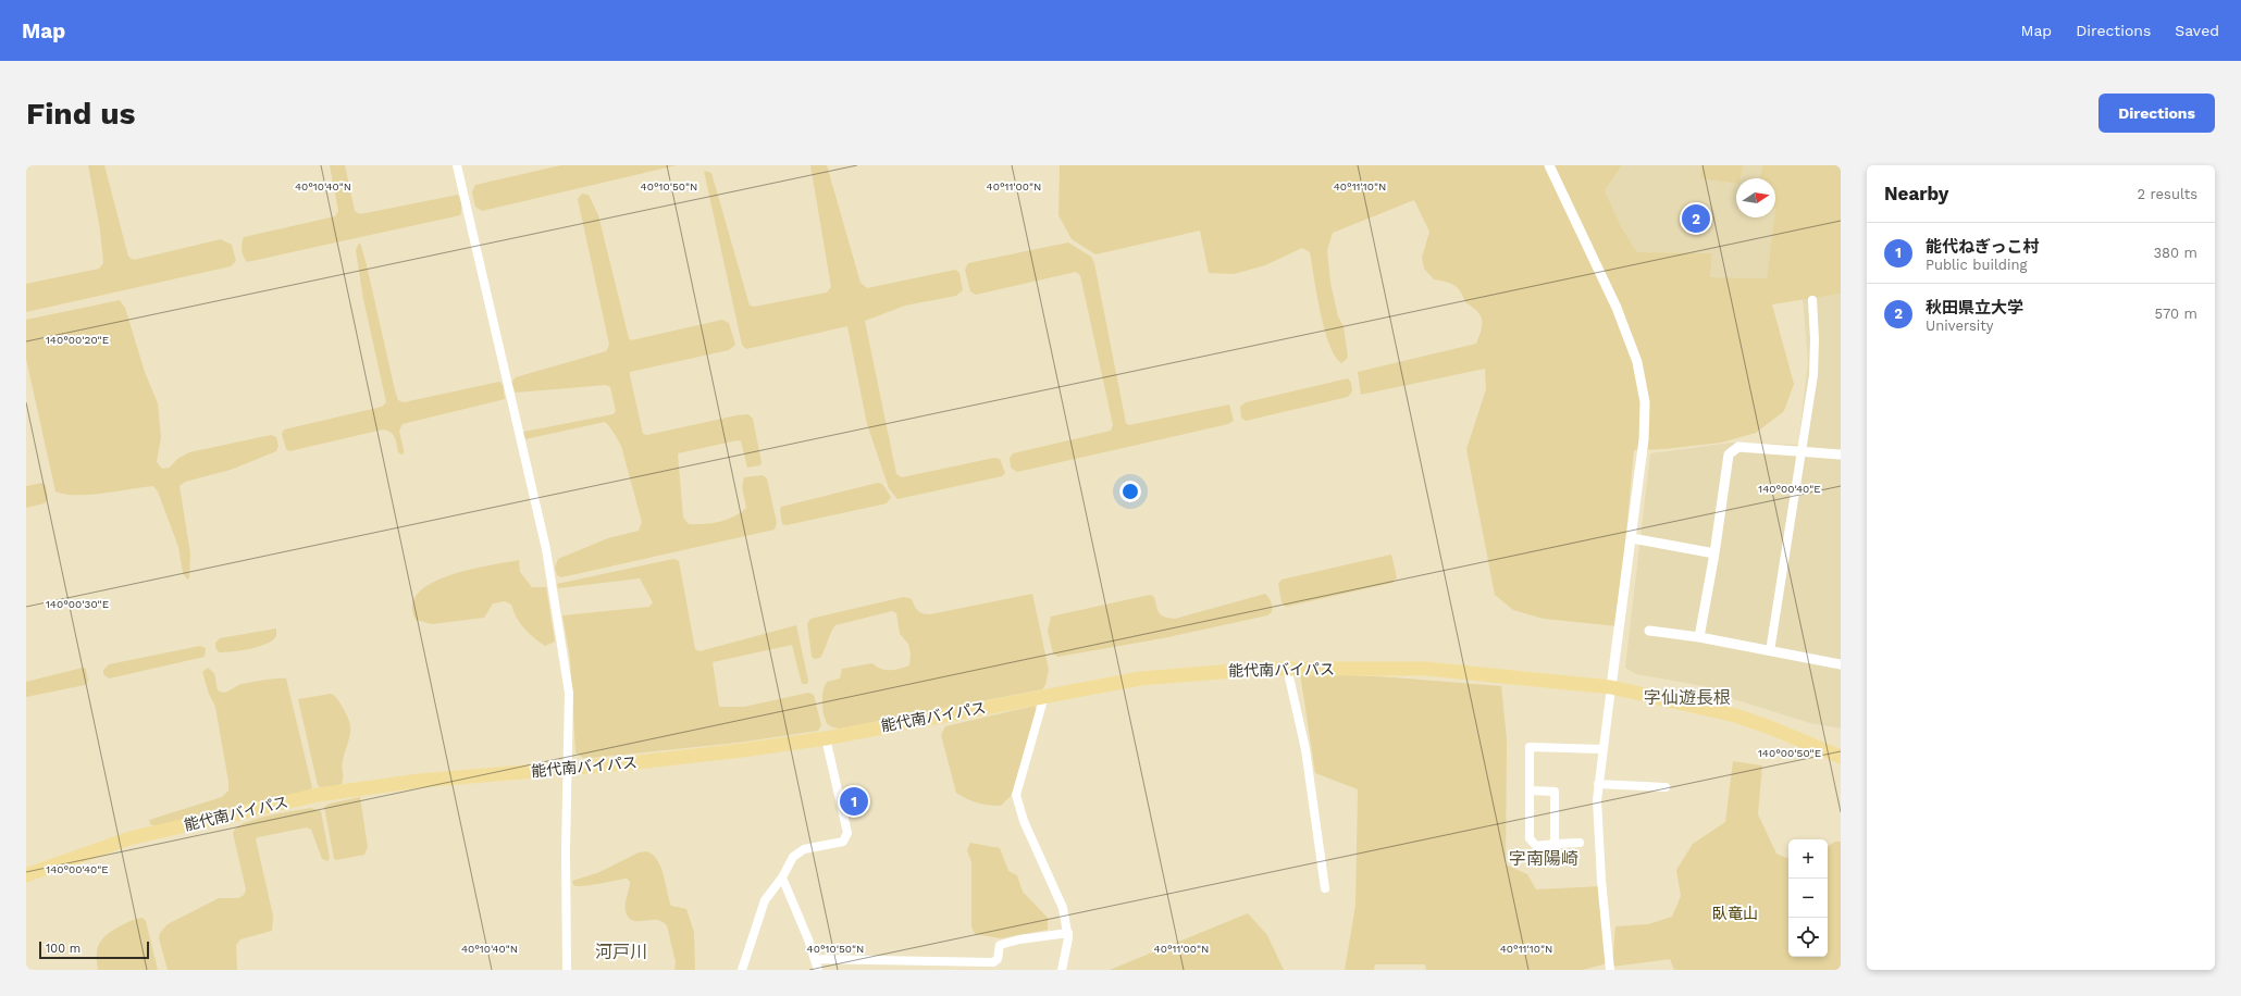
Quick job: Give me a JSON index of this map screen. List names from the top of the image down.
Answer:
{
  "streets": {
    "highway": ["能代南バイパス"]
  },
  "districts": ["字仙遊長根", "字南陽崎", "河戸川"],
  "parks": ["臥竜山"],
  "scale_bar": "100 m",
  "north": "right",
  "page": {
    "header": "Map",
    "nav": ["Map", "Directions", "Saved"],
    "buttons": "Directions",
    "title": "Find us",
    "heading": ["Nearby", "2 results"],
    "pins": ["2", "1"],
    "list": [
      {
        "mark": "1",
        "name": "能代ねぎっこ村",
        "note": "Public building",
        "value": "380 m"
      },
      {
        "mark": "2",
        "name": "秋田県立大学",
        "note": "University",
        "value": "570 m"
      }
    ],
    "map_buttons": ["+", "−"],
    "scale": "100 m"
  },
  "coordinates": [
    "40°10'40\"N",
    "40°10'50\"N",
    "40°11'00\"N",
    "40°11'10\"N",
    "140°00'20\"E",
    "140°00'40\"E",
    "140°00'30\"E",
    "140°00'50\"E"
  ]
}
